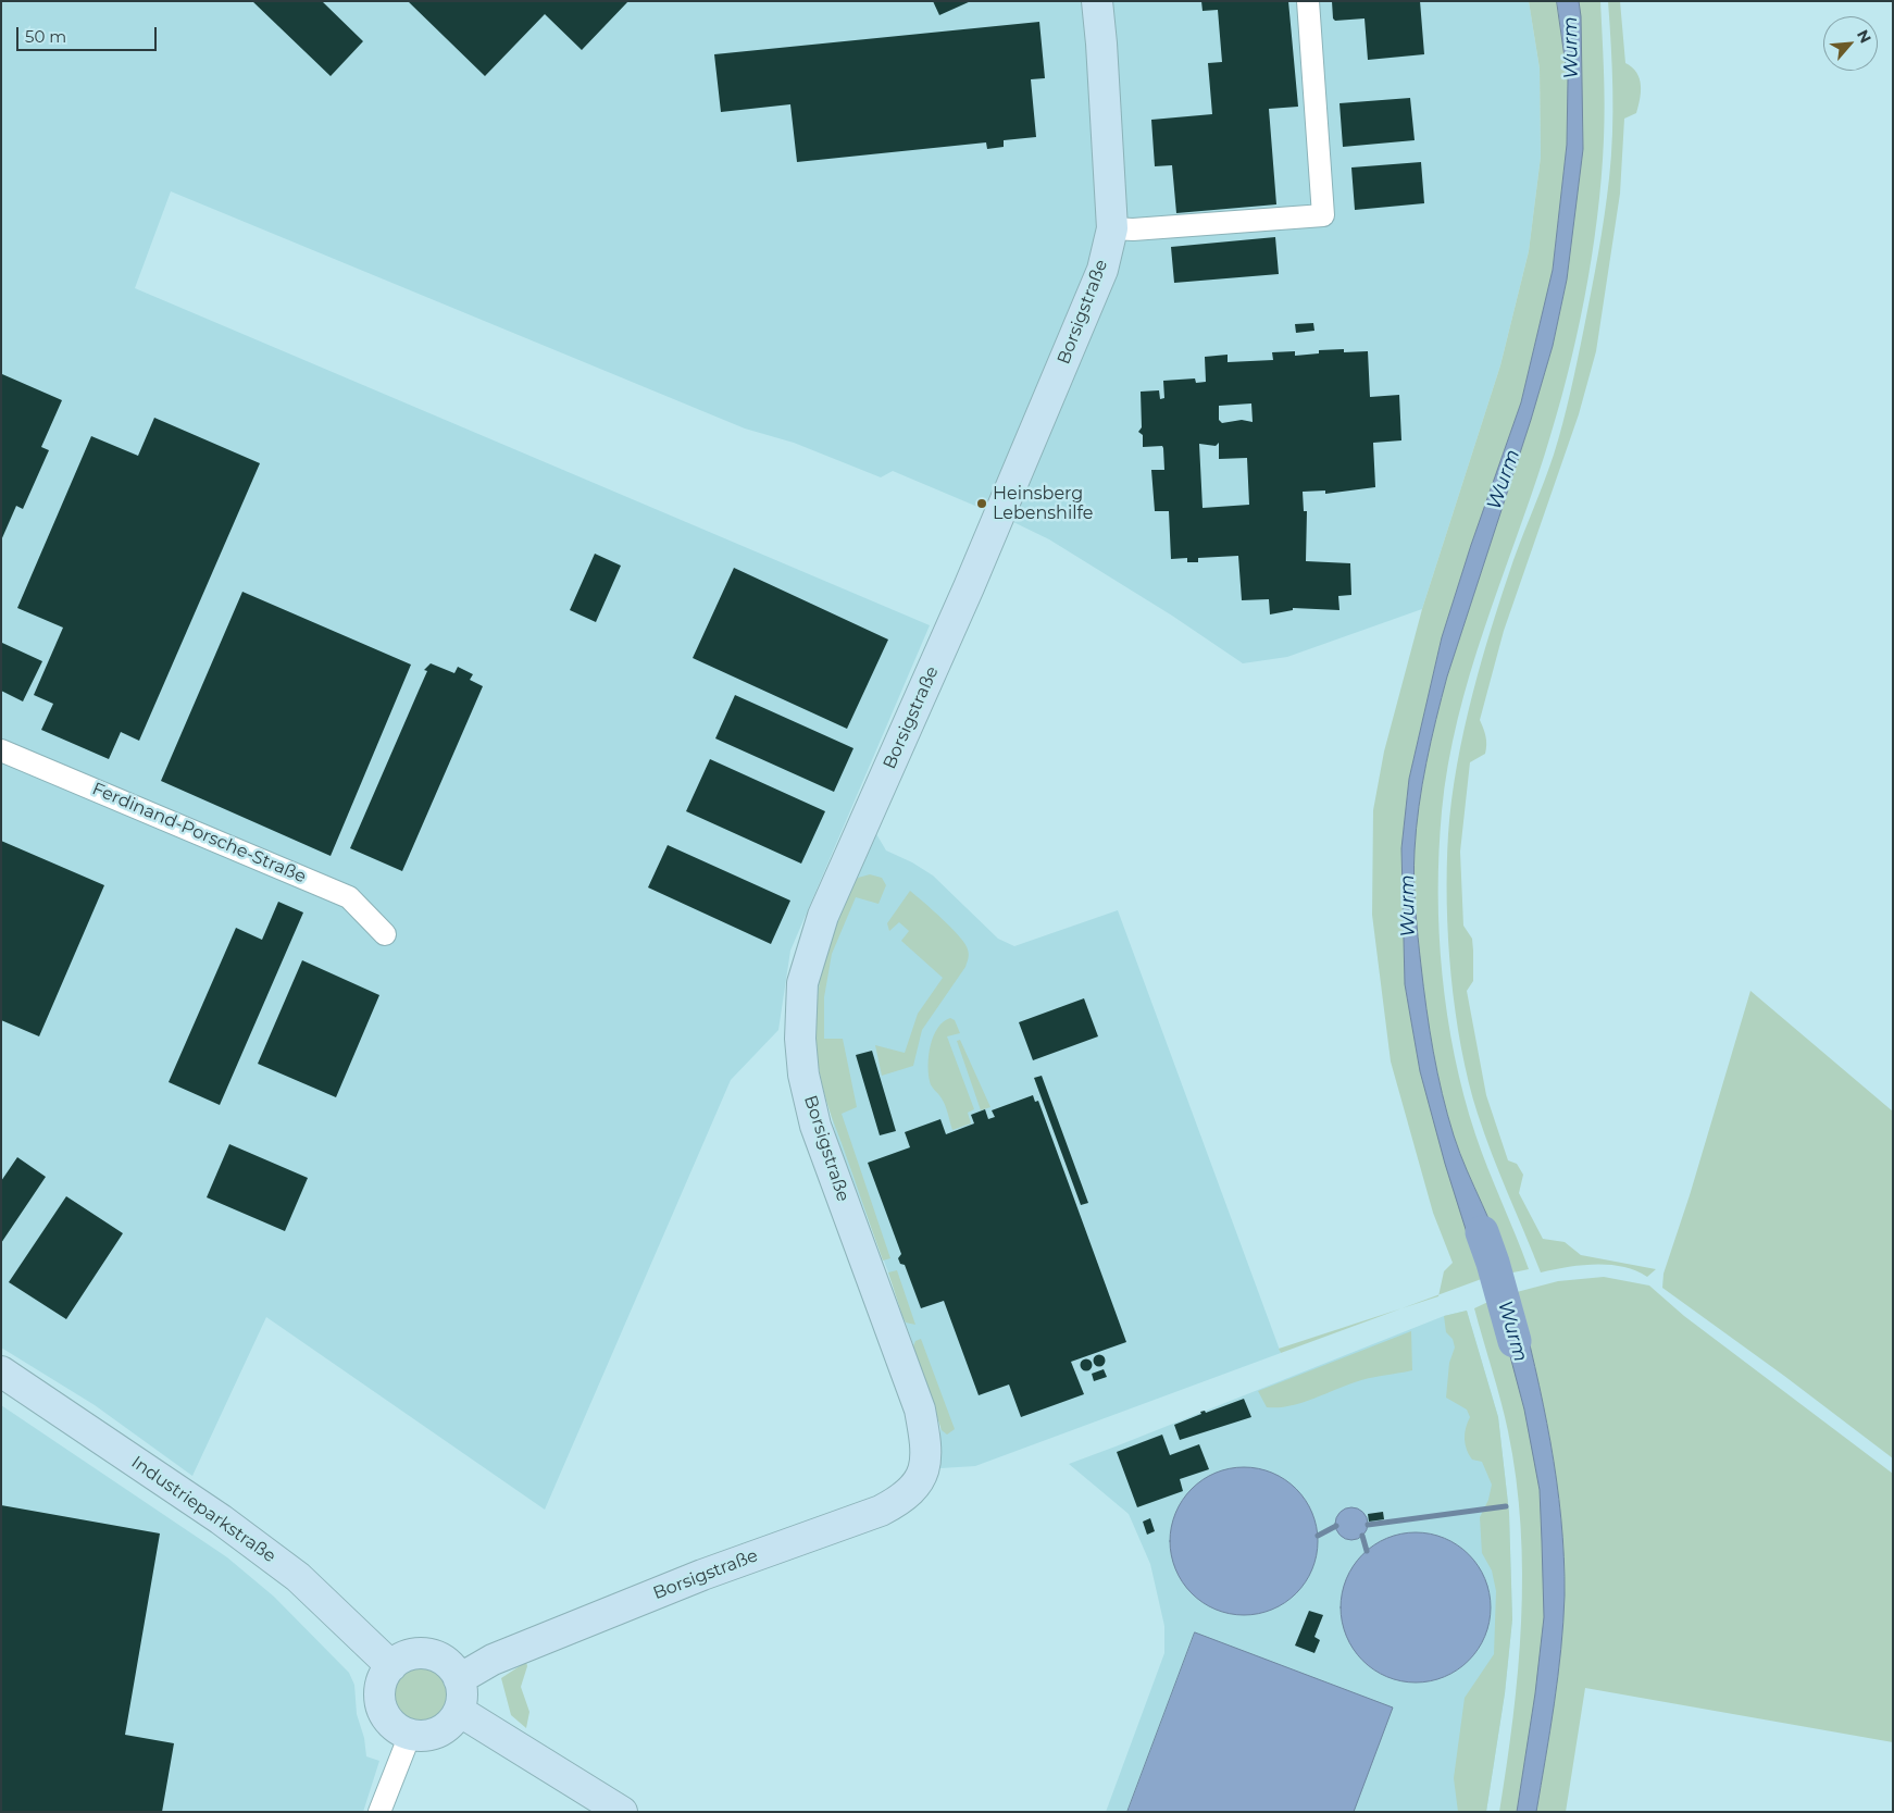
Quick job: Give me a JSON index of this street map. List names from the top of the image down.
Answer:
{
  "streets": {
    "street": ["Borsigstraße", "Ferdinand-Porsche-Straße", "Industrieparkstraße"]
  },
  "crossings": [
    ["Borsigstraße", "Industrieparkstraße"]
  ],
  "water": ["Wurm"],
  "places": ["Heinsberg Lebenshilfe"],
  "scale_bar": "50 m",
  "north": "top right"
}
